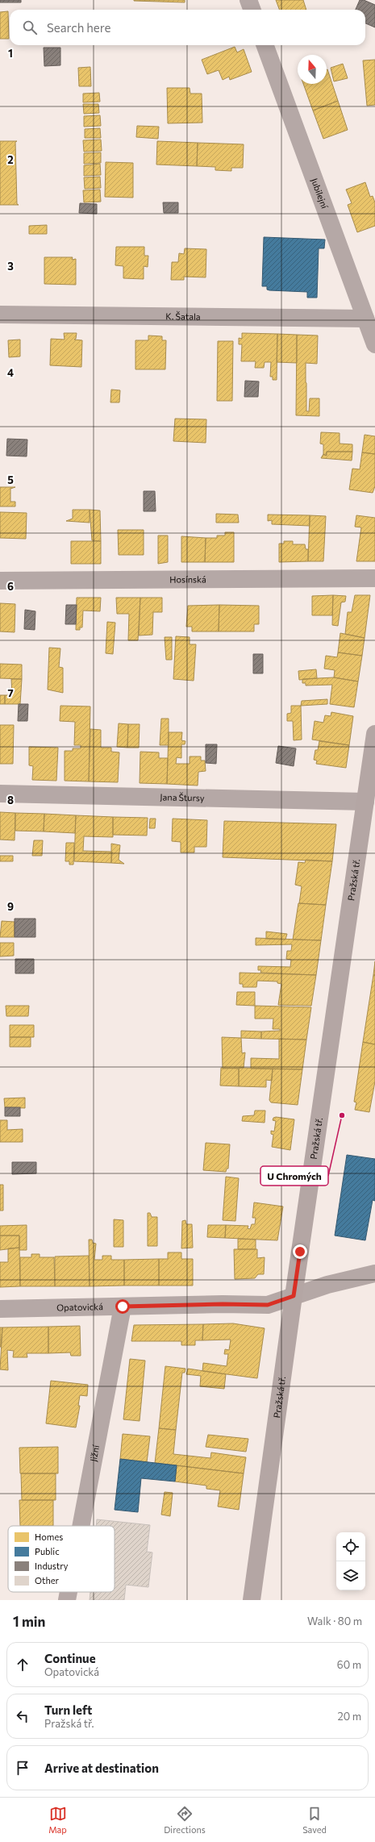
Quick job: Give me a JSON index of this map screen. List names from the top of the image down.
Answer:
{
  "streets": {
    "main road": ["Pražská tř."],
    "street": [
      "Jubilejní",
      "K. Šatala",
      "Hosínská",
      "Jana Štursy",
      "Opatovická",
      "Jižní"
    ]
  },
  "crossings": [
    ["Jubilejní", "K. Šatala"],
    ["Jana Štursy", "Pražská tř."],
    ["Pražská tř.", "Opatovická"],
    ["Opatovická", "Jižní"]
  ],
  "places": ["U Chromých"],
  "legend": [
    "Homes",
    "Public",
    "Industry",
    "Other"
  ],
  "north": "top",
  "page": {
    "search": "Search here",
    "heading": ["1 min", "Walk · 80 m"],
    "list": [
      ["Continue", "Opatovická", "60 m"],
      ["Turn left", "Pražská tř.", "20 m"],
      "Arrive at destination"
    ],
    "nav": ["Map", "Directions", "Saved"]
  },
  "grid": {
    "rows": [
      "1",
      "2",
      "3",
      "4",
      "5",
      "6",
      "7",
      "8",
      "9"
    ]
  }
}
